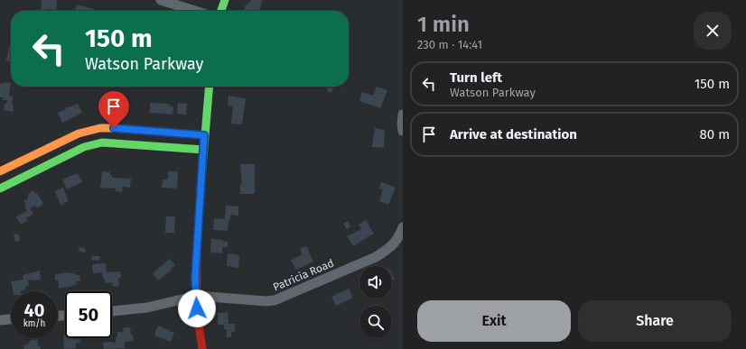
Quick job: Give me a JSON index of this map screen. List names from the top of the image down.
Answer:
{
  "streets": {
    "street": ["Patricia Road"]
  },
  "page": {
    "heading": ["1 min", "230 m · 14:41"],
    "turn": ["150 m", "Watson Parkway"],
    "list": [
      {
        "name": "Turn left",
        "note": "Watson Parkway",
        "value": "150 m"
      },
      {
        "name": "Arrive at destination",
        "value": "80 m"
      }
    ],
    "speed": "40 km/h",
    "limit": "50",
    "buttons": ["Exit", "Share"]
  }
}
